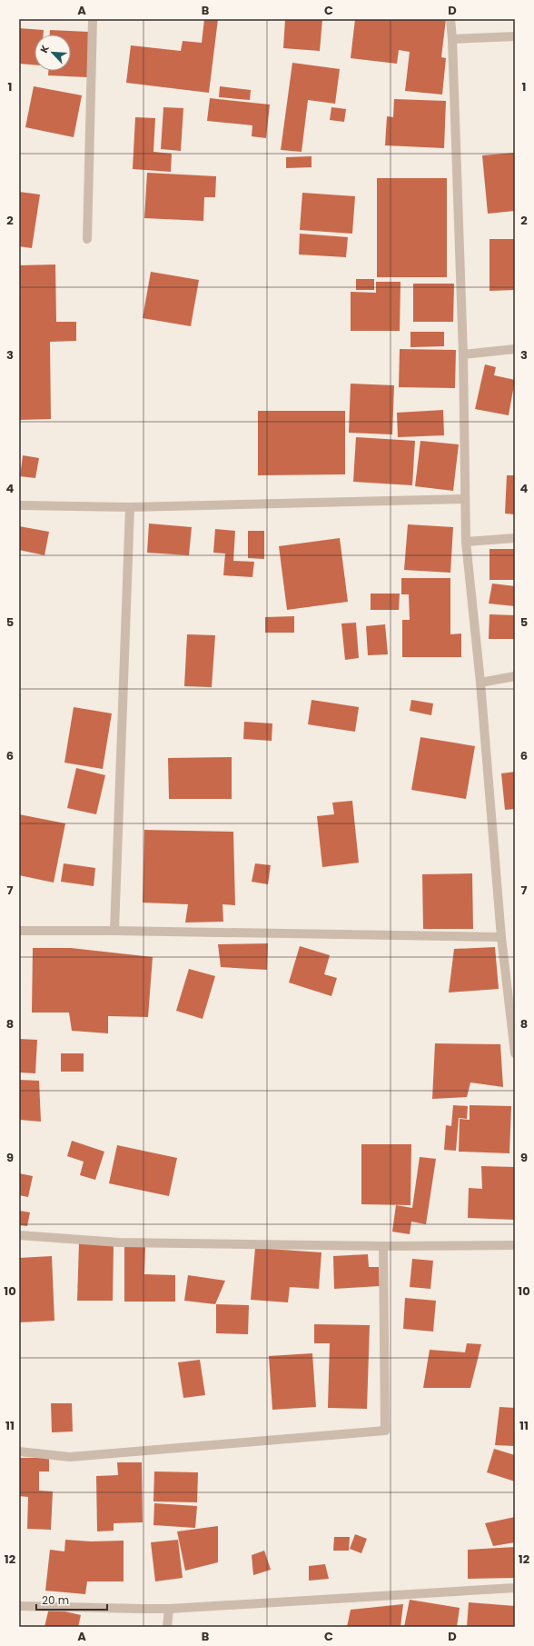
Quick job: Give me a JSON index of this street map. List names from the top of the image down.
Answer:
{
  "scale_bar": "20 m",
  "north": "top left",
  "grid": {
    "columns": [
      "A",
      "B",
      "C",
      "D"
    ],
    "rows": [
      "1",
      "2",
      "3",
      "4",
      "5",
      "6",
      "7",
      "8",
      "9",
      "10",
      "11",
      "12"
    ]
  }
}
